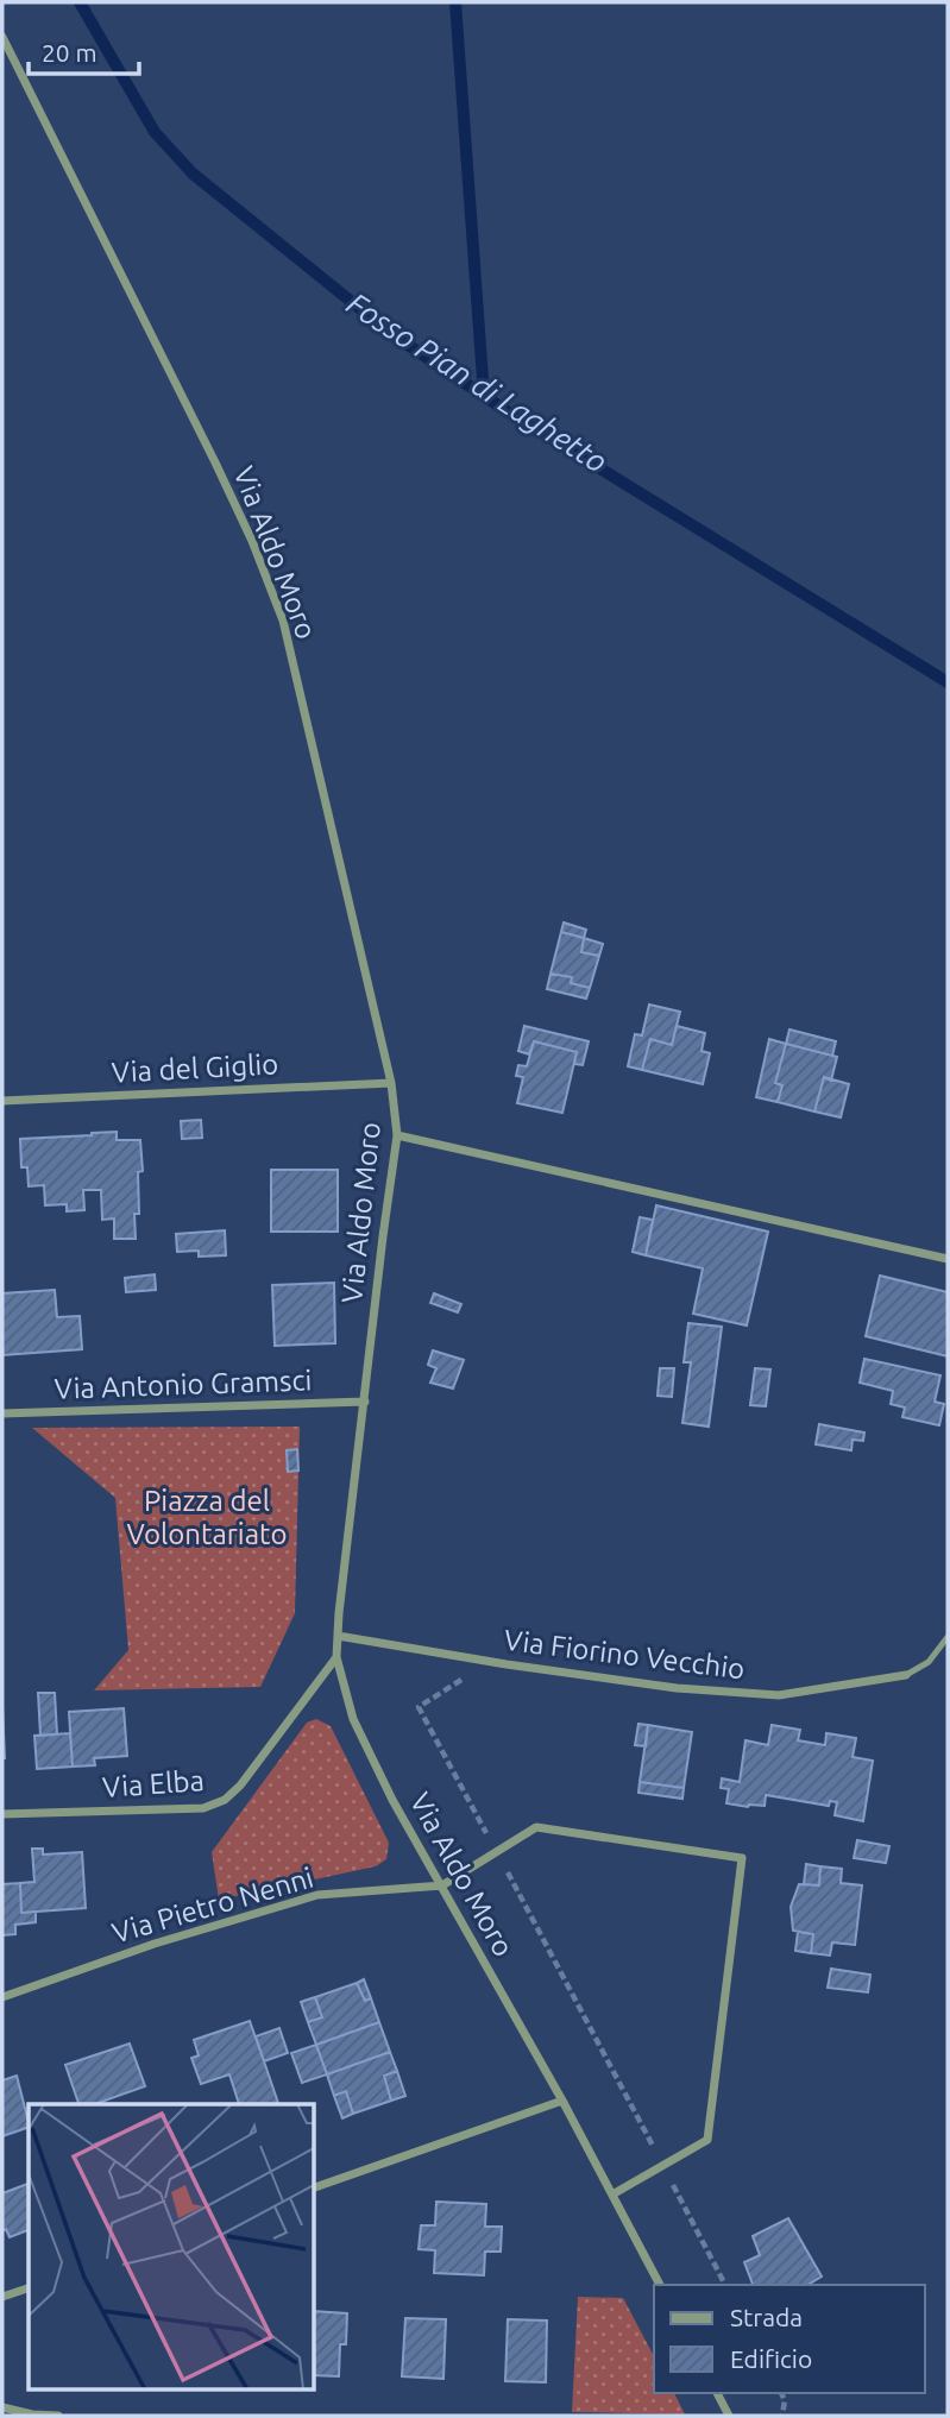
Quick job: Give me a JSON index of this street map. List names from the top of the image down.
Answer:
{
  "streets": {
    "street": [
      "Via Aldo Moro",
      "Via del Giglio",
      "Via Antonio Gramsci",
      "Via Fiorino Vecchio",
      "Via Elba",
      "Via Pietro Nenni"
    ]
  },
  "crossings": [
    ["Via Aldo Moro", "Via del Giglio"],
    ["Via Aldo Moro", "Via Antonio Gramsci"],
    ["Via Aldo Moro", "Via Fiorino Vecchio"],
    ["Via Aldo Moro", "Via Elba"],
    ["Via Aldo Moro", "Via Pietro Nenni"]
  ],
  "water": ["Fosso Pian di Laghetto"],
  "parks": ["Piazza del Volontariato"],
  "legend": ["Strada", "Edificio"],
  "scale_bar": "20 m"
}
